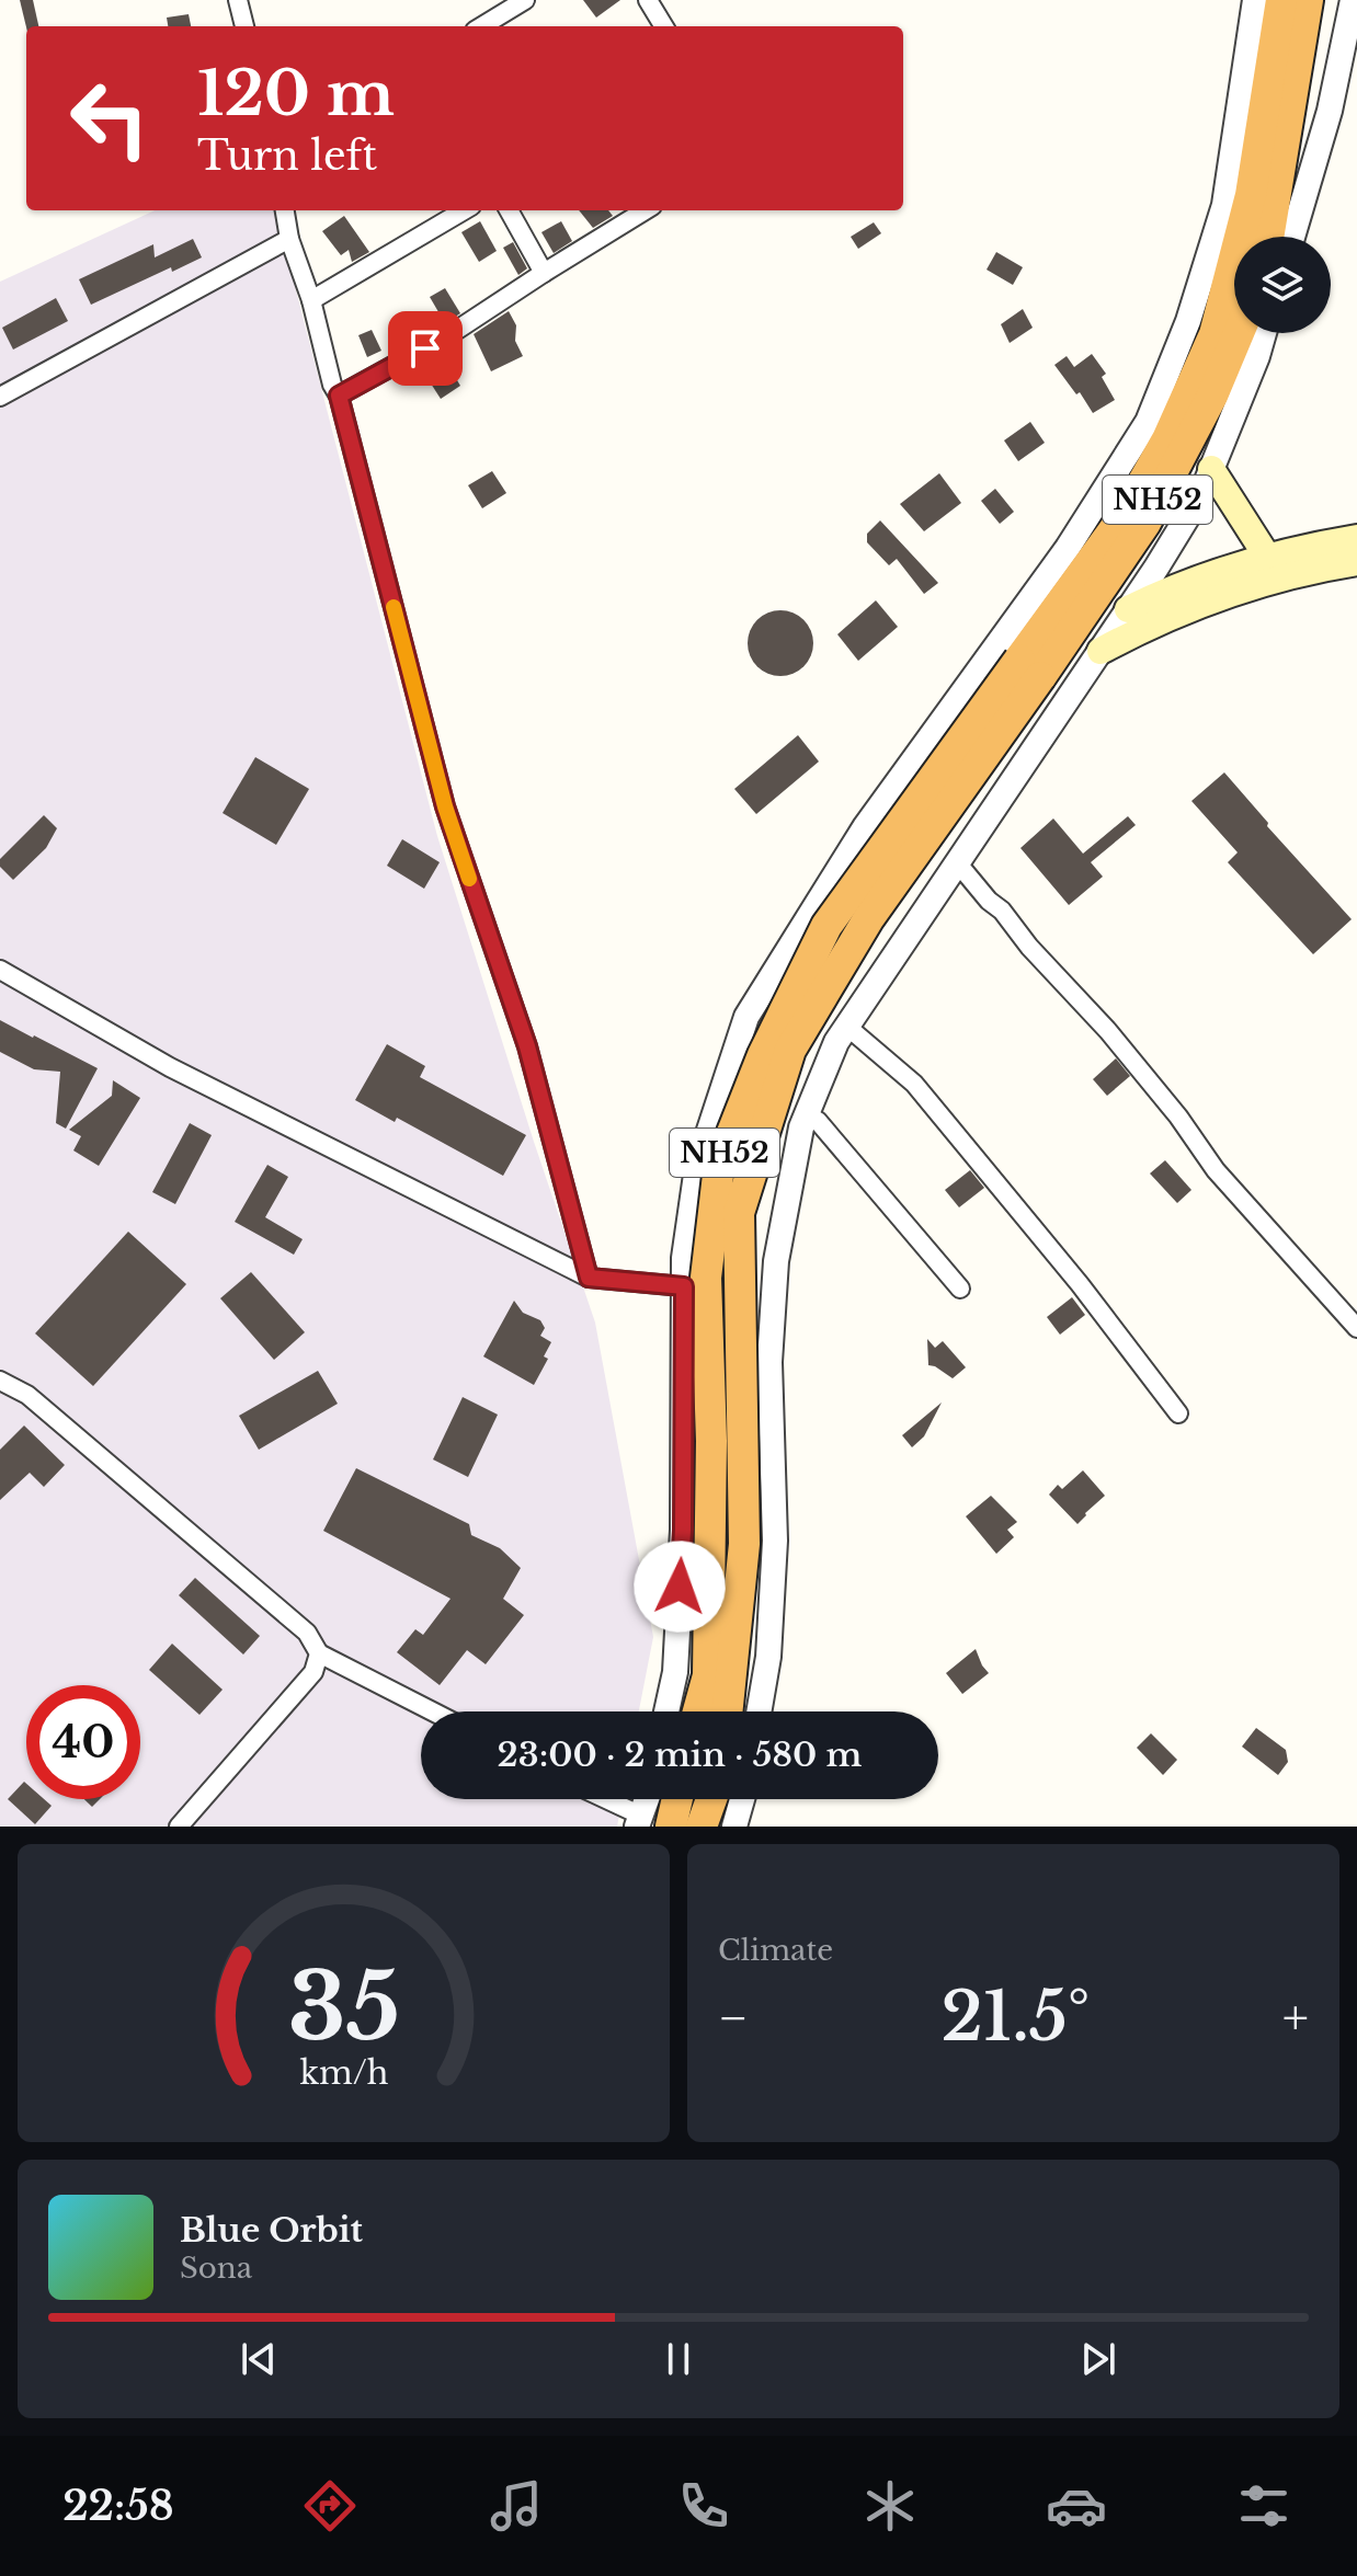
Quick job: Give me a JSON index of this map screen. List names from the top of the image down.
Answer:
{
  "streets": {
    "highway": ["NH52"]
  },
  "page": {
    "turn": ["120 m", "Turn left"],
    "limit": "40",
    "trip": "23:00 · 2 min · 580 m",
    "tile": "Climate",
    "heat": ["−", "21.5°", "+"],
    "song": ["Blue Orbit", "Sona"],
    "tabs": "22:58",
    "gauge": ["35", "km/h"]
  }
}
